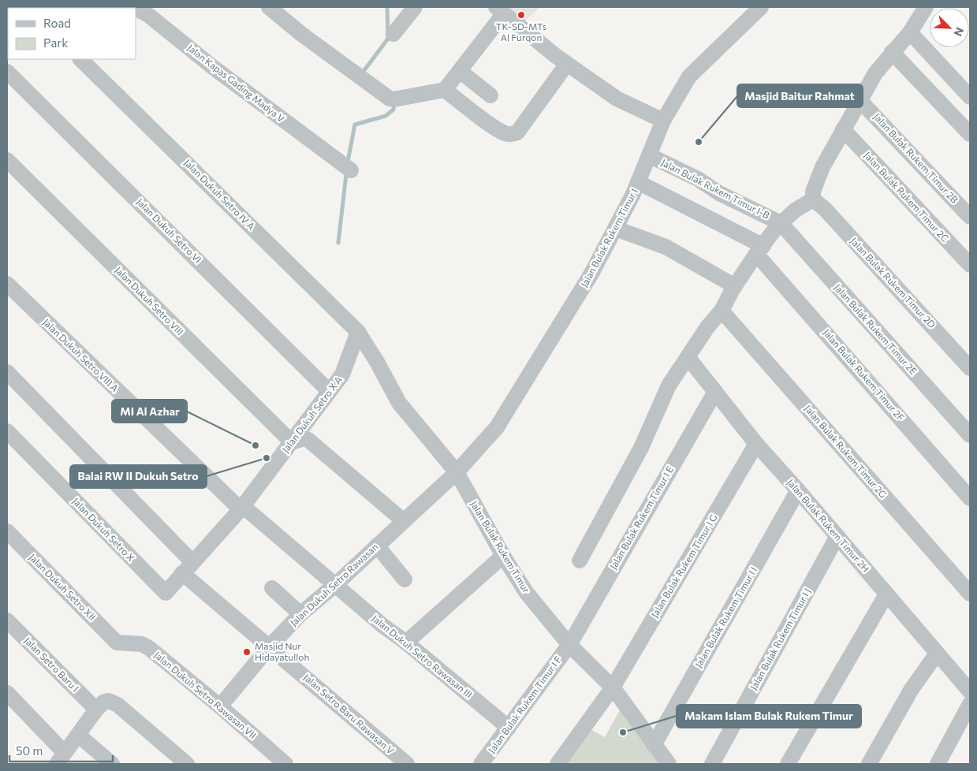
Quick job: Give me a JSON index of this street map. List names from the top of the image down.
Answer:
{
  "streets": {
    "street": [
      "Jalan Kapas Gading Madya V",
      "Jalan Bulak Rukem Timur 2B",
      "Jalan Bulak Rukem Timur I-B",
      "Jalan Dukuh Setro IV A",
      "Jalan Bulak Rukem Timur 2C",
      "Jalan Dukuh Setro VI",
      "Jalan Bulak Rukem Timur I",
      "Jalan Bulak Rukem Timur 2D",
      "Jalan Dukuh Setro VIII",
      "Jalan Bulak Rukem Timur 2E",
      "Jalan Dukuh Setro VIII A",
      "Jalan Bulak Rukem Timur 2F",
      "Jalan Dukuh Setro X A",
      "Jalan Bulak Rukem Timur 2G",
      "Jalan Bulak Rukem Timur I E",
      "Jalan Bulak Rukem Timur 2H",
      "Jalan Dukuh Setro X",
      "Jalan Bulak Rukem Timur",
      "Jalan Bulak Rukem Timur I G",
      "Jalan Dukuh Setro Rawasan",
      "Jalan Dukuh Setro XII",
      "Jalan Bulak Rukem Timur I I",
      "Jalan Bulak Rukem Timur I J",
      "Jalan Dukuh Setro Rawasan III",
      "Jalan Setro Baru I",
      "Jalan Dukuh Setro Rawasan VII",
      "Jalan Bulak Rukem Timur I F",
      "Jalan Setro Baru Rawasan V"
    ]
  },
  "crossings": [
    ["Jalan Bulak Rukem Timur I-B", "Jalan Bulak Rukem Timur I"],
    ["Jalan Bulak Rukem Timur I-B", "Jalan Bulak Rukem Timur 2E"],
    ["Jalan Dukuh Setro IV A", "Jalan Bulak Rukem Timur I"],
    ["Jalan Dukuh Setro IV A", "Jalan Dukuh Setro X A"],
    ["Jalan Dukuh Setro IV A", "Jalan Bulak Rukem Timur"],
    ["Jalan Dukuh Setro IV A", "Jalan Dukuh Setro Rawasan"],
    ["Jalan Dukuh Setro VI", "Jalan Dukuh Setro X A"],
    ["Jalan Bulak Rukem Timur I", "Jalan Bulak Rukem Timur"],
    ["Jalan Bulak Rukem Timur I", "Jalan Dukuh Setro Rawasan"],
    ["Jalan Dukuh Setro VIII", "Jalan Dukuh Setro X A"],
    ["Jalan Dukuh Setro VIII A", "Jalan Dukuh Setro X A"],
    ["Jalan Dukuh Setro VIII A", "Jalan Dukuh Setro Rawasan"],
    ["Jalan Dukuh Setro VIII A", "Jalan Dukuh Setro Rawasan III"],
    ["Jalan Dukuh Setro X A", "Jalan Dukuh Setro X"],
    ["Jalan Dukuh Setro X A", "Jalan Setro Baru Rawasan V"],
    ["Jalan Bulak Rukem Timur I E", "Jalan Bulak Rukem Timur 2H"],
    ["Jalan Bulak Rukem Timur I E", "Jalan Bulak Rukem Timur"],
    ["Jalan Bulak Rukem Timur I E", "Jalan Bulak Rukem Timur I F"],
    ["Jalan Bulak Rukem Timur 2H", "Jalan Bulak Rukem Timur I G"],
    ["Jalan Bulak Rukem Timur 2H", "Jalan Bulak Rukem Timur I I"],
    ["Jalan Bulak Rukem Timur 2H", "Jalan Bulak Rukem Timur I J"],
    ["Jalan Bulak Rukem Timur", "Jalan Bulak Rukem Timur I G"],
    ["Jalan Bulak Rukem Timur", "Jalan Dukuh Setro Rawasan"],
    ["Jalan Bulak Rukem Timur", "Jalan Bulak Rukem Timur I I"],
    ["Jalan Bulak Rukem Timur", "Jalan Bulak Rukem Timur I F"],
    ["Jalan Dukuh Setro Rawasan", "Jalan Dukuh Setro Rawasan III"],
    ["Jalan Dukuh Setro Rawasan", "Jalan Dukuh Setro Rawasan VII"],
    ["Jalan Dukuh Setro Rawasan", "Jalan Setro Baru Rawasan V"],
    ["Jalan Dukuh Setro XII", "Jalan Dukuh Setro Rawasan VII"],
    ["Jalan Dukuh Setro Rawasan III", "Jalan Bulak Rukem Timur I F"]
  ],
  "places": [
    "TK-SD-MTs Al Furqon",
    "Masjid Baitur Rahmat",
    "MI Al Azhar",
    "Balai RW II Dukuh Setro",
    "Masjid Nur Hidayatulloh",
    "Makam Islam Bulak Rukem Timur"
  ],
  "legend": ["Road", "Park"],
  "scale_bar": "50 m",
  "north": "bottom right"
}
